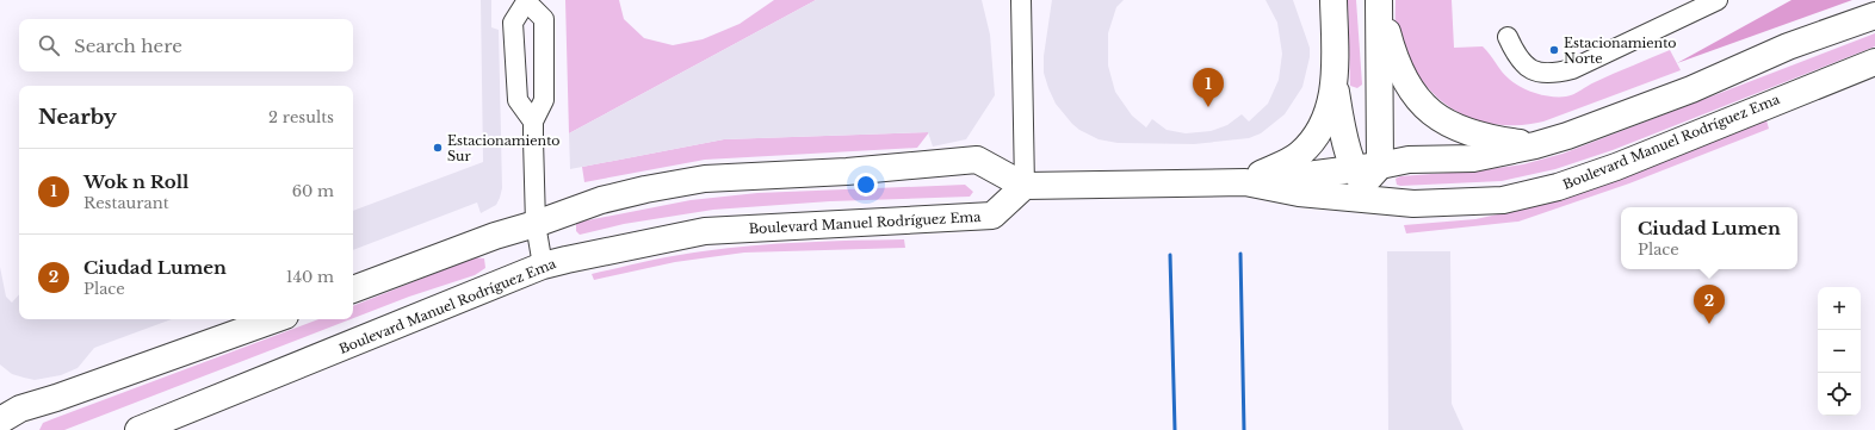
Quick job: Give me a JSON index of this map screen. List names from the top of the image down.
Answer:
{
  "streets": {
    "street": ["Boulevard Manuel Rodríguez Ema"]
  },
  "places": ["Estacionamiento Norte", "Estacionamiento Sur"],
  "page": {
    "search": "Search here",
    "pins": ["1", "2"],
    "heading": ["Nearby", "2 results"],
    "list": [
      {
        "mark": "1",
        "name": "Wok n Roll",
        "note": "Restaurant",
        "value": "60 m"
      },
      {
        "mark": "2",
        "name": "Ciudad Lumen",
        "note": "Place",
        "value": "140 m"
      }
    ],
    "popup": ["Ciudad Lumen", "Place"],
    "map_buttons": ["+", "−"]
  }
}
